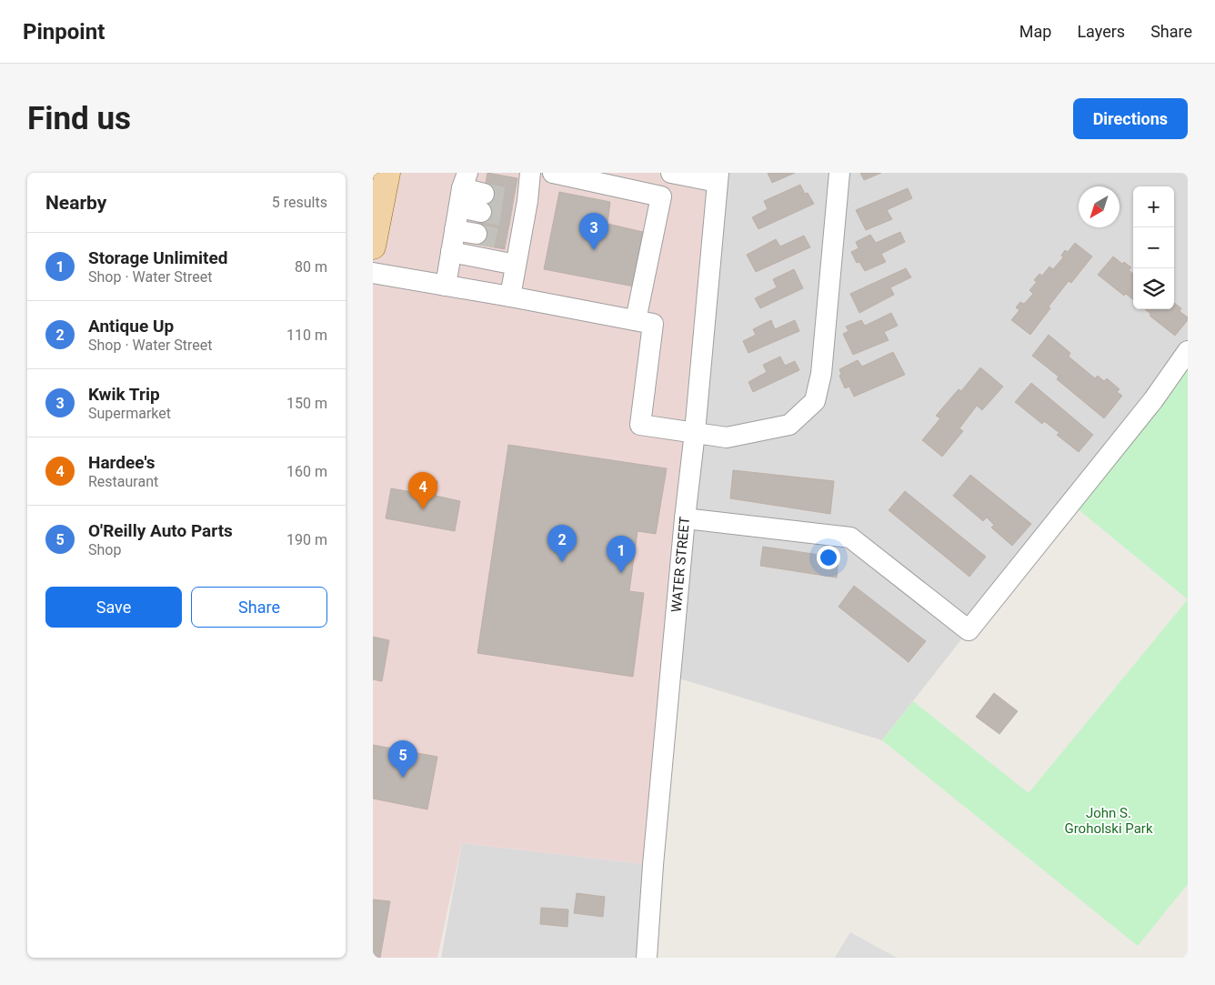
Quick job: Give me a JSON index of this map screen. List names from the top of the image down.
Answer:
{
  "streets": {
    "street": ["WATER STREET"]
  },
  "parks": ["John S. Groholski Park"],
  "north": "bottom left",
  "page": {
    "header": "Pinpoint",
    "nav": ["Map", "Layers", "Share"],
    "buttons": [
      "Directions",
      ["Save", "Share"]
    ],
    "title": "Find us",
    "heading": ["Nearby", "5 results"],
    "map_buttons": ["+", "−"],
    "pins": [
      "3",
      "4",
      "2",
      "1",
      "5"
    ],
    "list": [
      {
        "mark": "1",
        "name": "Storage Unlimited",
        "note": "Shop · Water Street",
        "value": "80 m"
      },
      {
        "mark": "2",
        "name": "Antique Up",
        "note": "Shop · Water Street",
        "value": "110 m"
      },
      {
        "mark": "3",
        "name": "Kwik Trip",
        "note": "Supermarket",
        "value": "150 m"
      },
      {
        "mark": "4",
        "name": "Hardee's",
        "note": "Restaurant",
        "value": "160 m"
      },
      {
        "mark": "5",
        "name": "O'Reilly Auto Parts",
        "note": "Shop",
        "value": "190 m"
      }
    ]
  }
}
